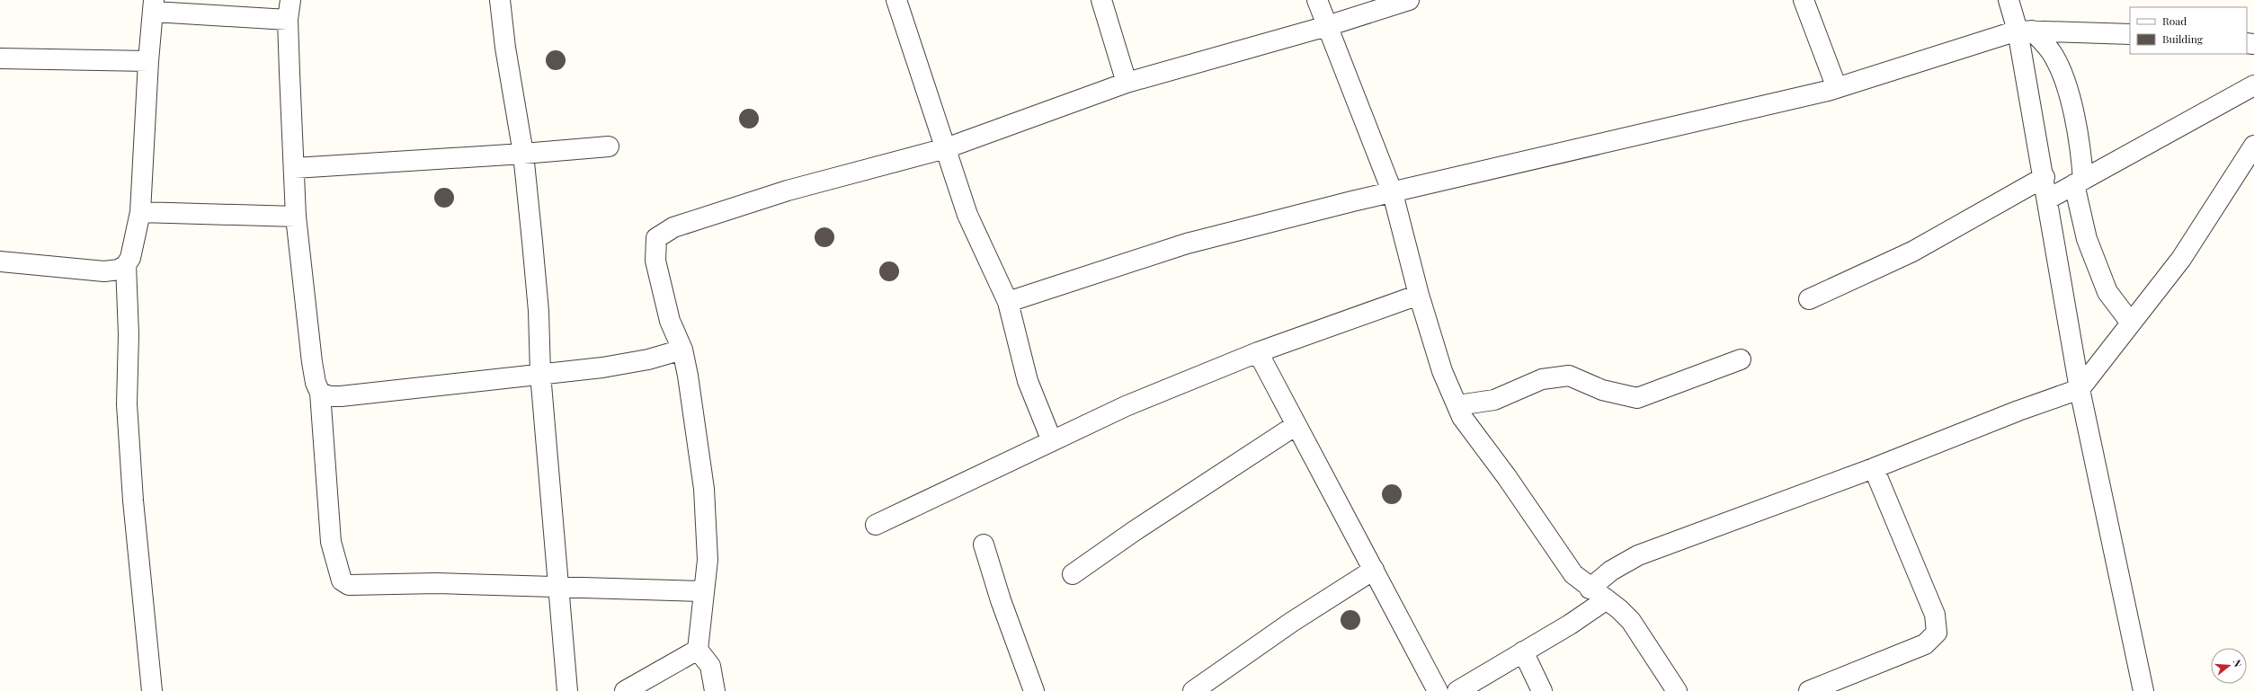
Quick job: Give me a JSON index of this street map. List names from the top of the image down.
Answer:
{
  "legend": ["Road", "Building"],
  "north": "right"
}
